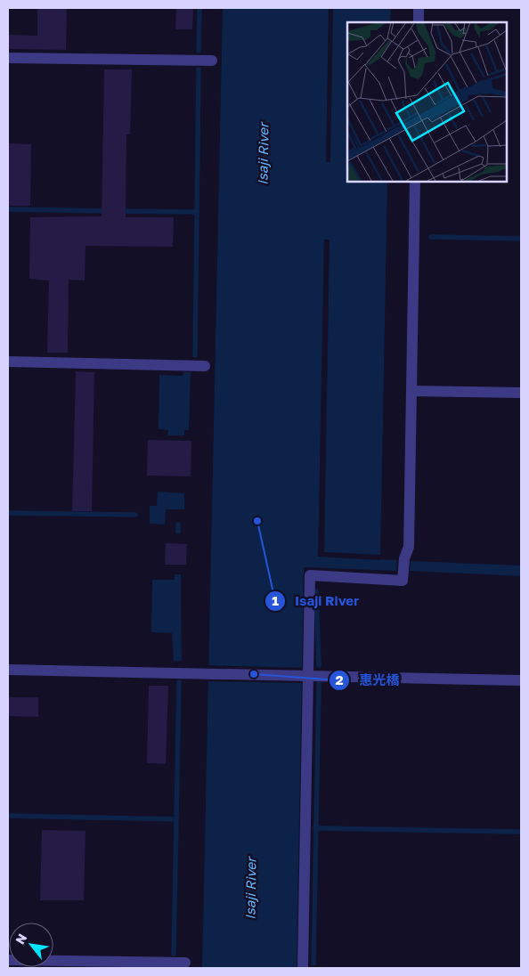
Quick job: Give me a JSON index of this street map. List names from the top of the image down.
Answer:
{
  "water": ["Isaji River"],
  "places": ["Isaji River", "惠光橋"],
  "north": "top left"
}
